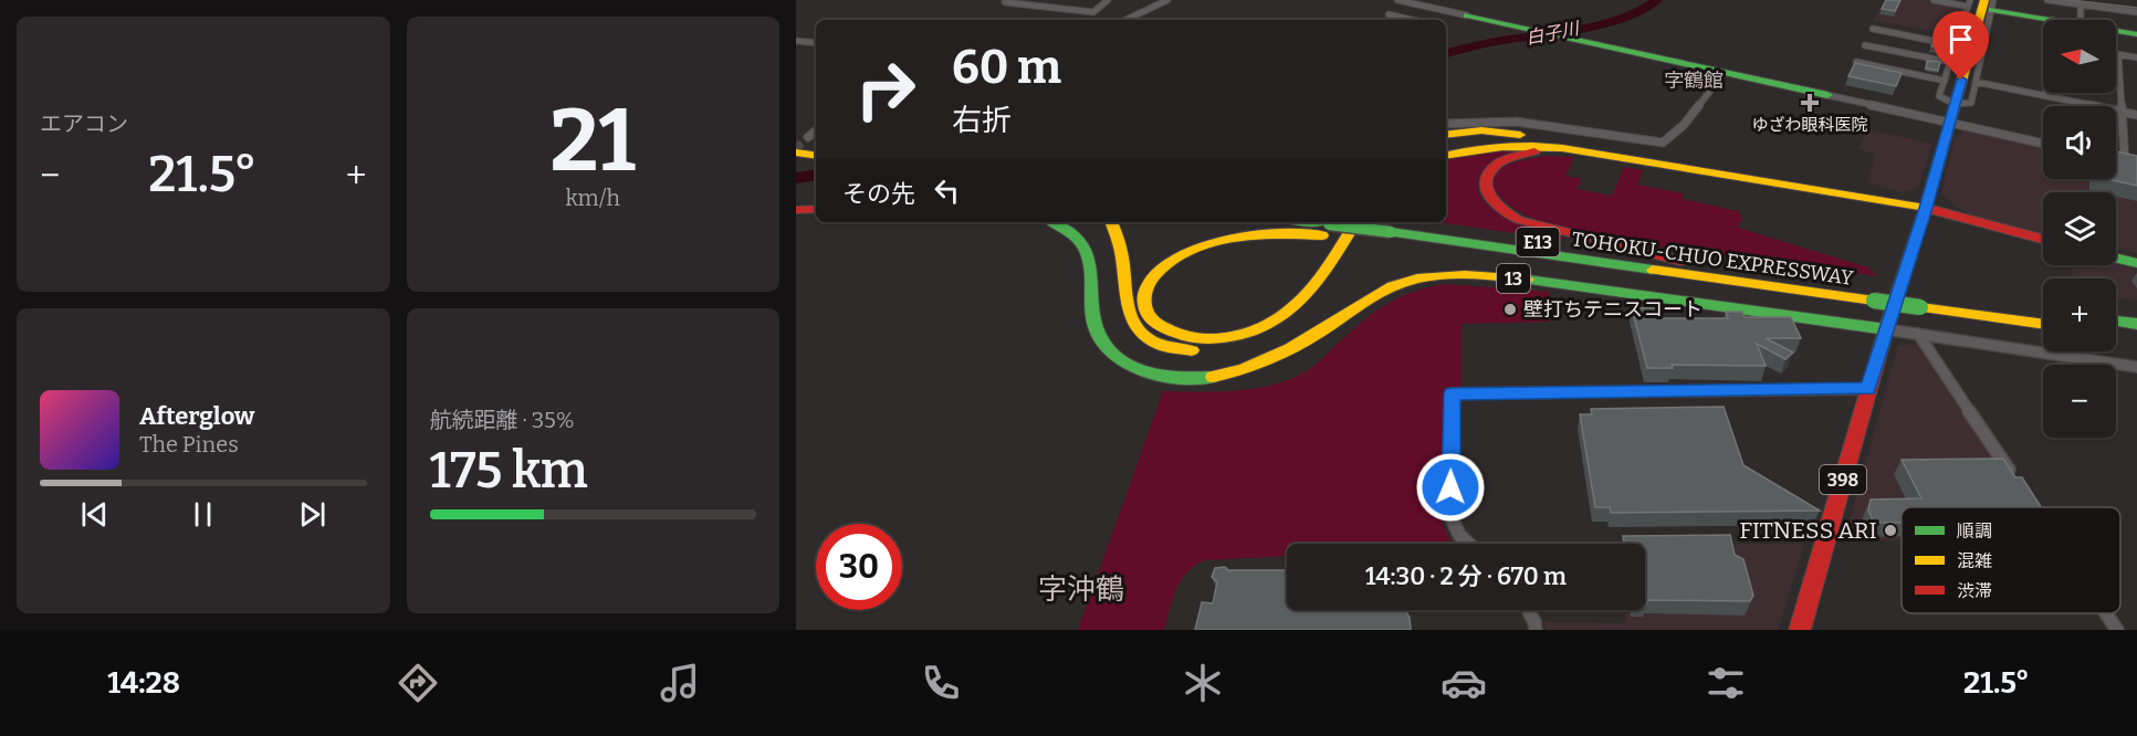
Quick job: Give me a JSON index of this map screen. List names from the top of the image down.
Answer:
{
  "streets": {
    "main road": [
      "E13",
      "TOHOKU-CHUO EXPRESSWAY",
      "13",
      "398"
    ]
  },
  "crossings": [
    ["13", "398"]
  ],
  "districts": ["字鶴館", "字沖鶴"],
  "water": ["白子川"],
  "places": {
    "health": ["ゆざわ眼科医院"],
    "other": ["壁打ちテニスコート", "FITNESS ARI"]
  },
  "legend": ["順調", "混雑", "渋滞"],
  "north": "left",
  "page": {
    "tile": [
      "エアコン",
      ["21", "km/h"],
      ["航続距離 · 35%", "175 km"]
    ],
    "map_buttons": ["+", "−"],
    "turn": ["60 m", "右折"],
    "heat": ["−", "21.5°", "+"],
    "then": "その先",
    "song": ["Afterglow", "The Pines"],
    "limit": "30",
    "trip": "14:30 · 2 分 · 670 m",
    "tabs": ["14:28", "21.5°"]
  }
}
